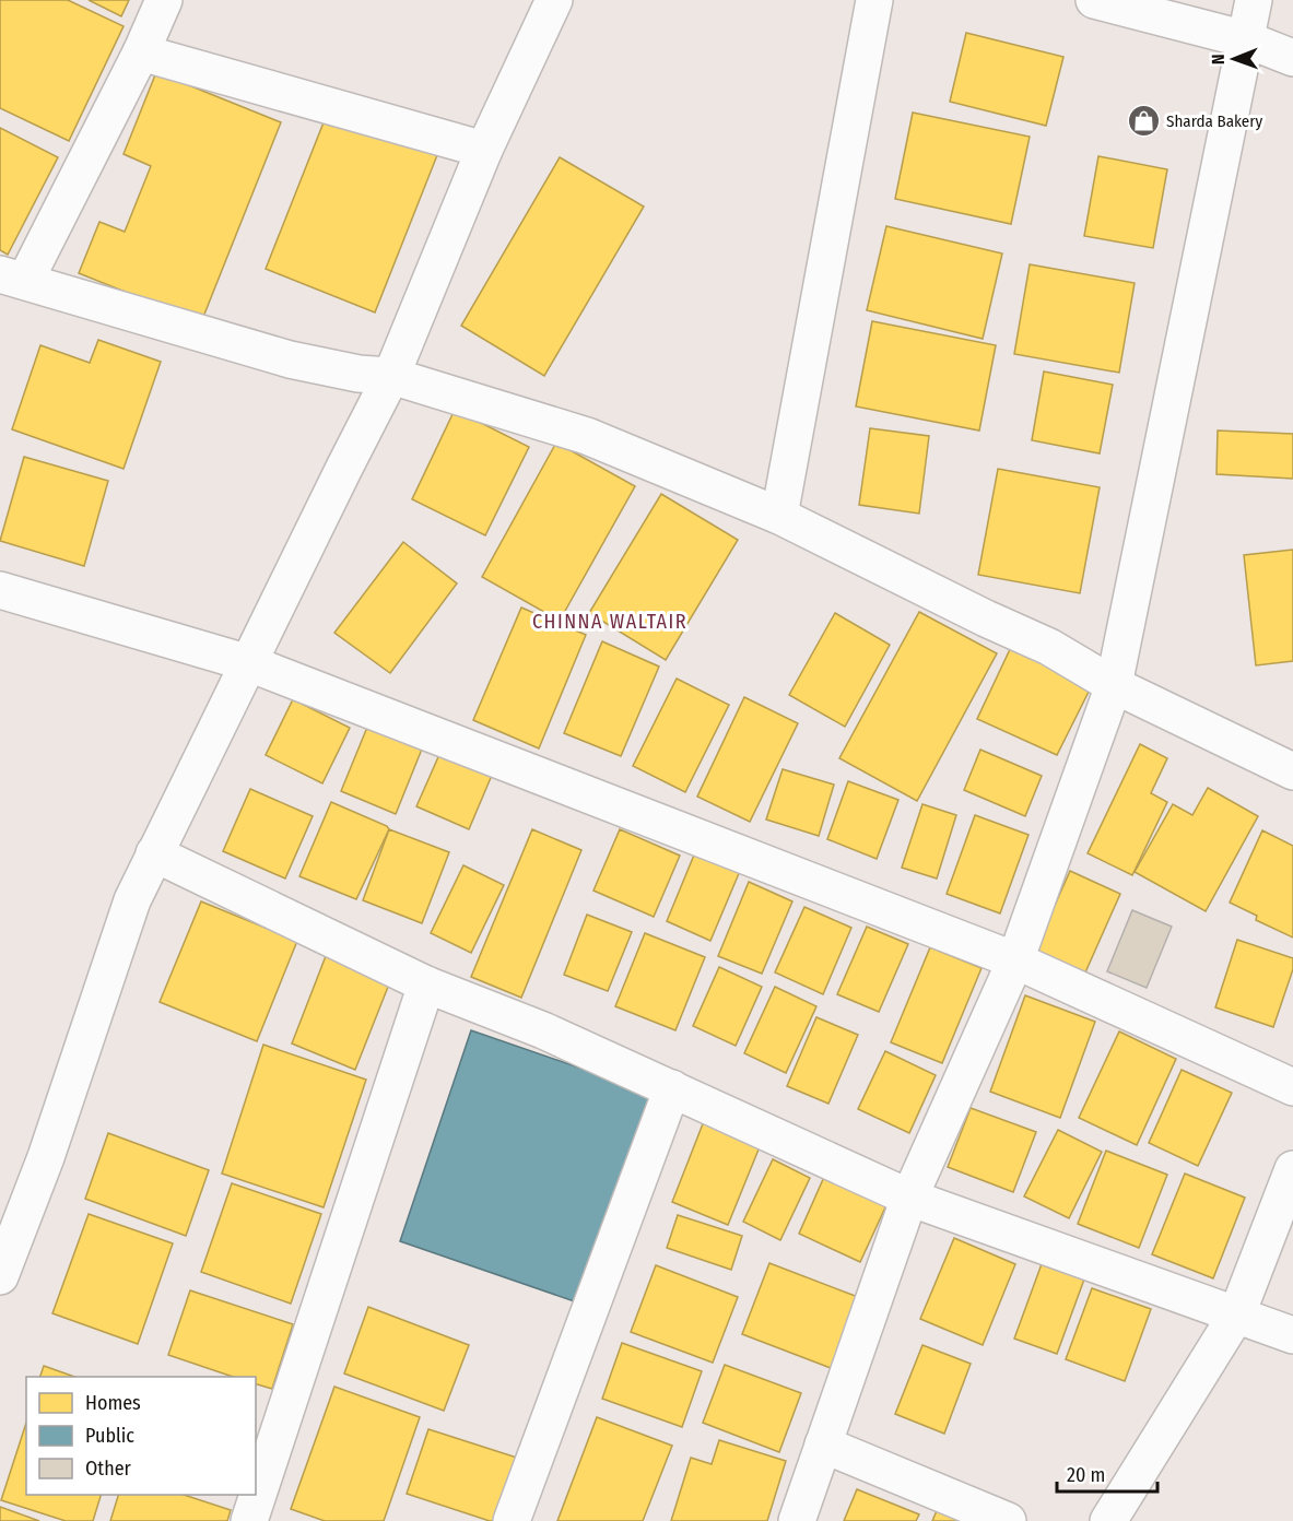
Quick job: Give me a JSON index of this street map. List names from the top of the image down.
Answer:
{
  "districts": ["CHINNA WALTAIR"],
  "places": {
    "shop": ["Sharda Bakery"]
  },
  "legend": ["Homes", "Public", "Other"],
  "scale_bar": "20 m",
  "north": "left"
}
